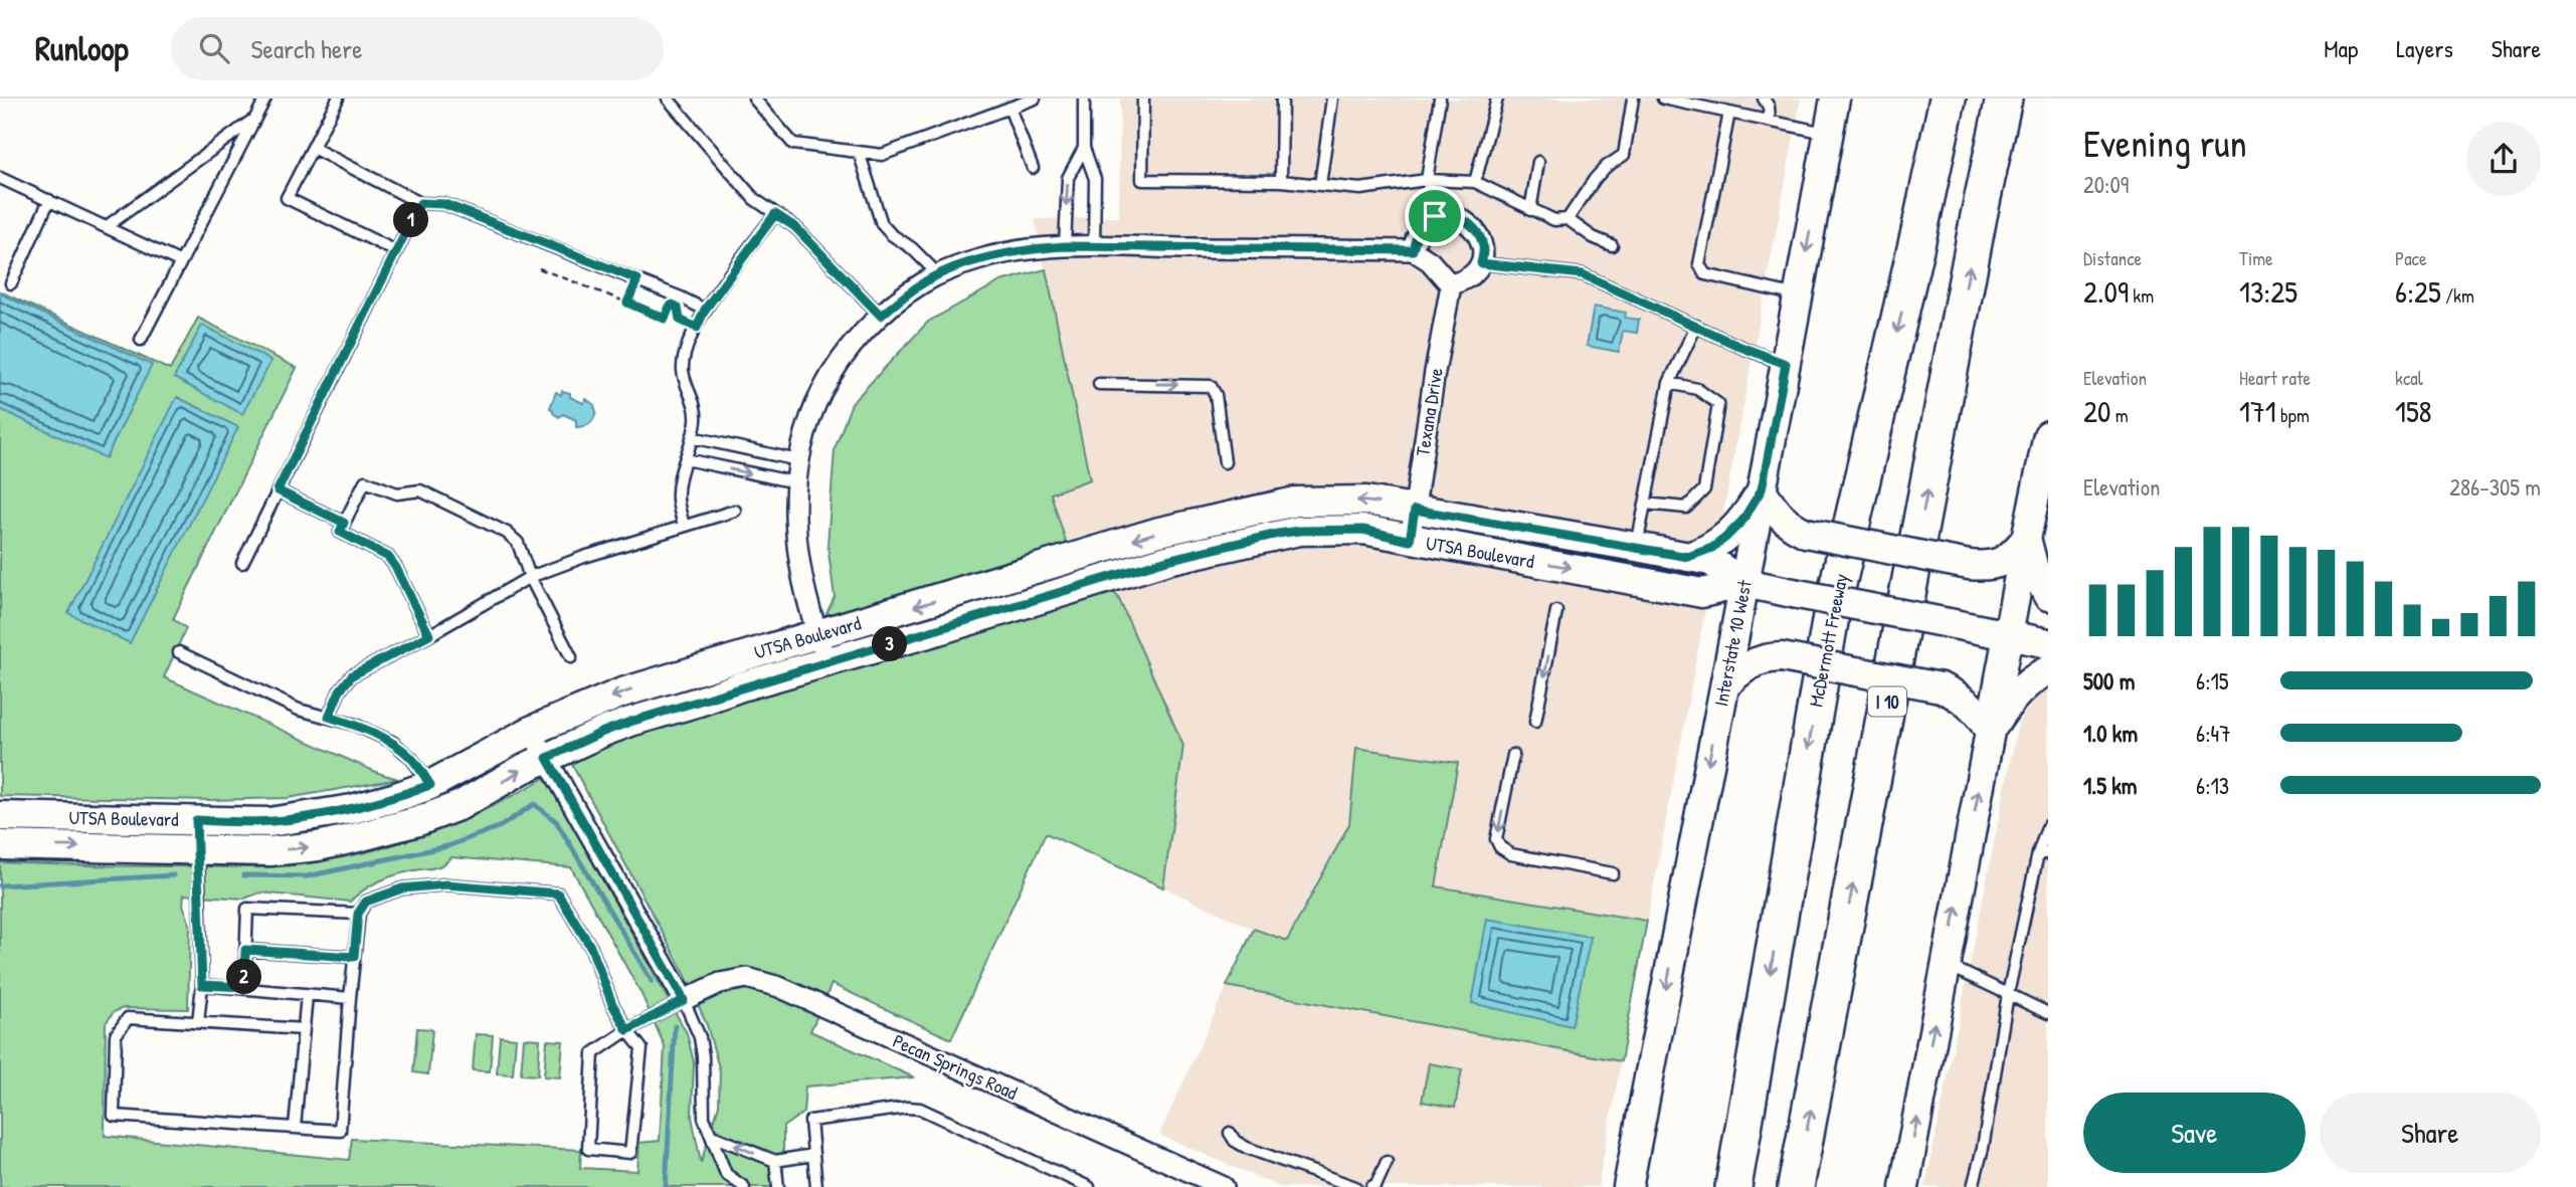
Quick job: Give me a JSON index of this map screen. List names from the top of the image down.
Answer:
{
  "streets": {
    "highway": ["McDermott Freeway", "I 10"],
    "main road": ["UTSA Boulevard", "Interstate 10 West"],
    "street": ["Texana Drive", "Pecan Springs Road"]
  },
  "crossings": [
    ["Texana Drive", "UTSA Boulevard"],
    ["UTSA Boulevard", "Interstate 10 West"]
  ],
  "one_way": ["Interstate 10 West"],
  "page": {
    "header": "Runloop",
    "search": "Search here",
    "nav": ["Map", "Layers", "Share"],
    "heading": ["Evening run", "20:09"],
    "pins": ["1", "3", "2"],
    "stats": [
      ["Distance", "2.09 km"],
      ["Time", "13:25"],
      ["Pace", "6:25 /km"],
      ["Elevation", "20 m"],
      ["Heart rate", "171 bpm"],
      ["kcal", "158"]
    ],
    "chart": ["Elevation", "286–305 m"],
    "list": [
      {
        "name": "500 m",
        "note": "6:15"
      },
      {
        "name": "1.0 km",
        "note": "6:47"
      },
      {
        "name": "1.5 km",
        "note": "6:13"
      }
    ],
    "buttons": ["Save", "Share"]
  }
}
